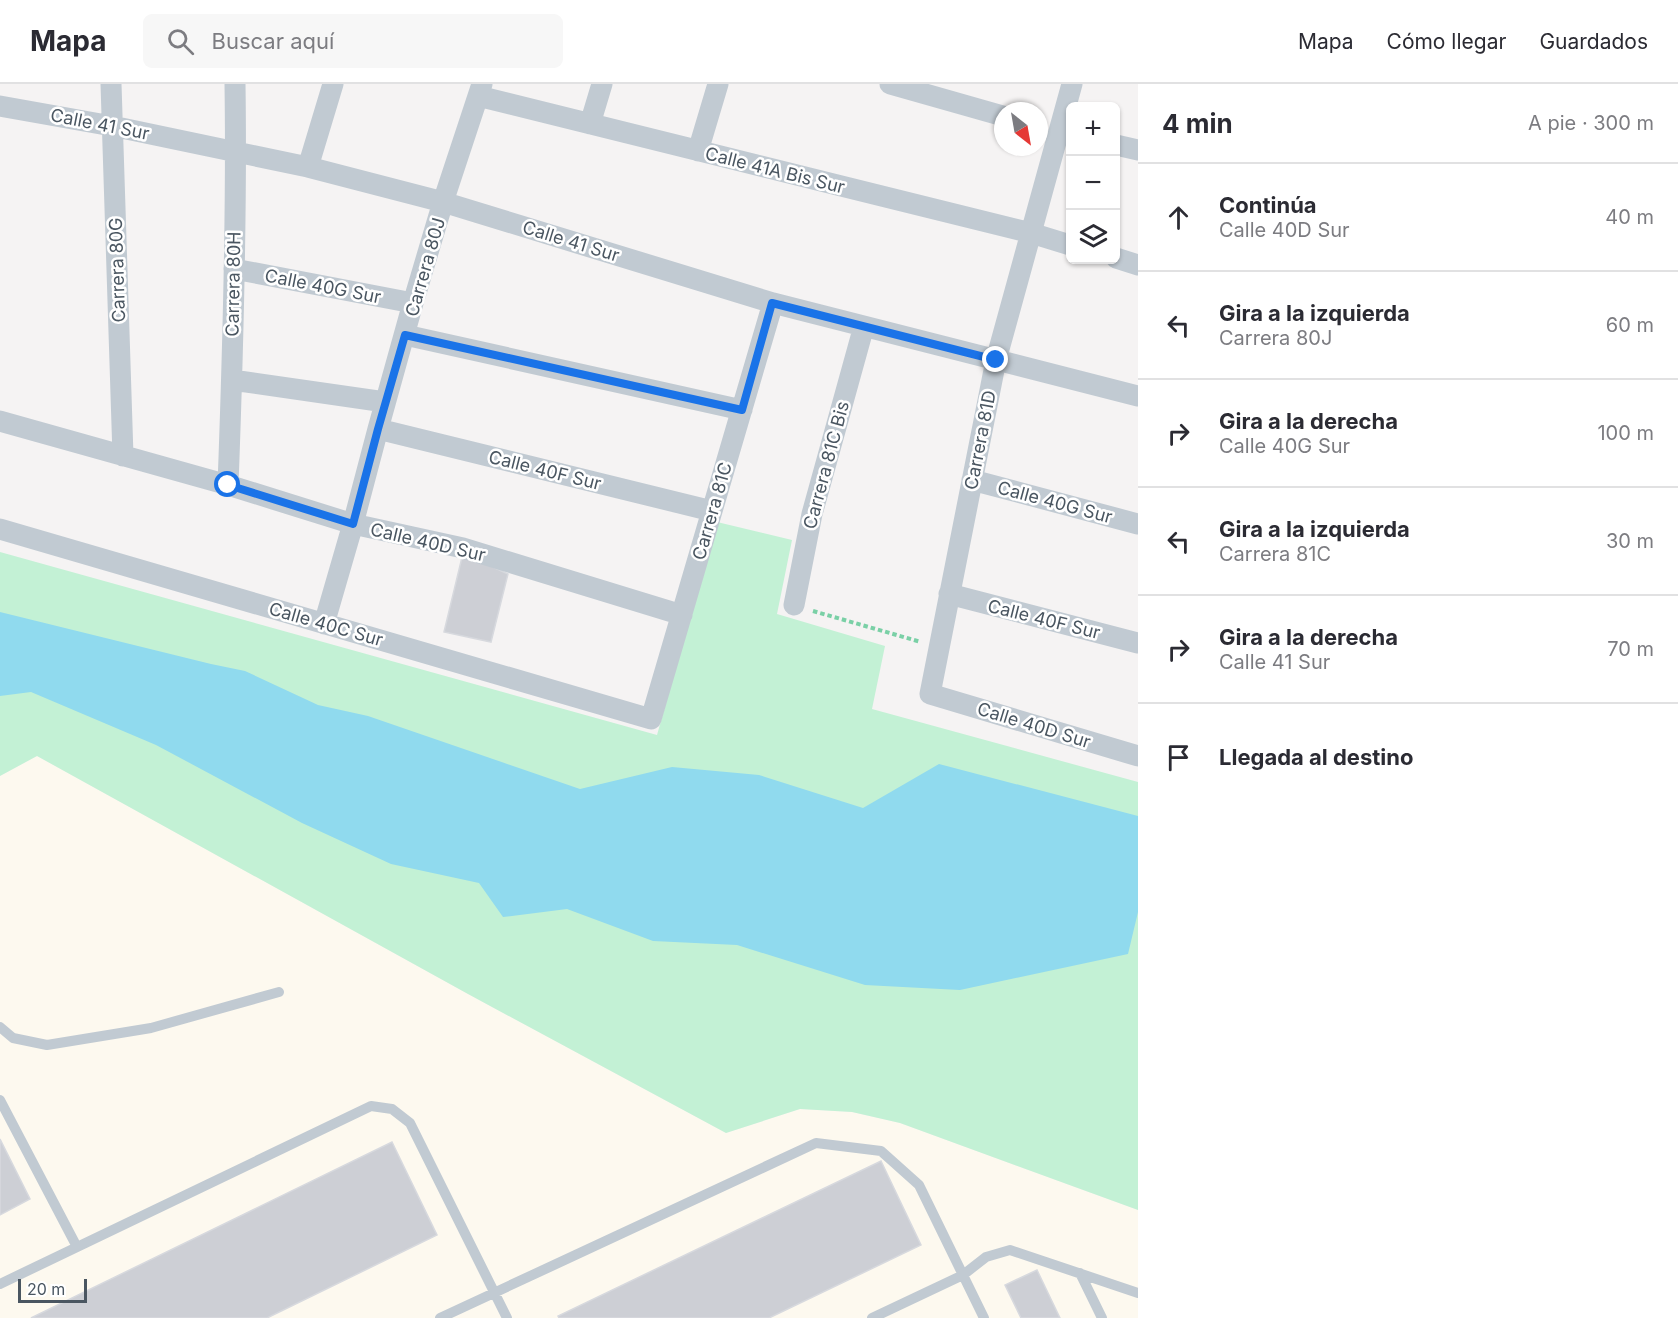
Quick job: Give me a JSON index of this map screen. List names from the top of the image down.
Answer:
{
  "streets": {
    "street": [
      "Calle 41 Sur",
      "Calle 41A Bis Sur",
      "Carrera 80J",
      "Carrera 80G",
      "Carrera 80H",
      "Calle 40G Sur",
      "Carrera 81D",
      "Carrera 81C Bis",
      "Calle 40F Sur",
      "Carrera 81C",
      "Calle 40D Sur",
      "Calle 40C Sur"
    ]
  },
  "crossings": [
    ["Calle 41 Sur", "Carrera 80J"],
    ["Calle 41 Sur", "Carrera 80G"],
    ["Calle 41 Sur", "Carrera 80H"],
    ["Calle 41 Sur", "Carrera 81D"],
    ["Calle 41 Sur", "Carrera 81C Bis"],
    ["Calle 41 Sur", "Carrera 81C"],
    ["Calle 41A Bis Sur", "Carrera 80J"],
    ["Calle 41A Bis Sur", "Carrera 81D"],
    ["Carrera 80J", "Calle 40G Sur"],
    ["Carrera 80J", "Calle 40F Sur"],
    ["Carrera 80J", "Calle 40D Sur"],
    ["Carrera 80J", "Calle 40C Sur"],
    ["Carrera 80G", "Calle 40D Sur"],
    ["Carrera 80H", "Calle 40G Sur"],
    ["Carrera 80H", "Calle 40D Sur"],
    ["Calle 40G Sur", "Carrera 81D"],
    ["Carrera 81D", "Calle 40F Sur"],
    ["Carrera 81D", "Calle 40D Sur"],
    ["Calle 40F Sur", "Carrera 81C"],
    ["Carrera 81C", "Calle 40D Sur"],
    ["Carrera 81C", "Calle 40C Sur"]
  ],
  "scale_bar": "20 m",
  "north": "bottom right",
  "page": {
    "header": "Mapa",
    "search": "Buscar aquí",
    "nav": ["Mapa", "Cómo llegar", "Guardados"],
    "heading": ["4 min", "A pie · 300 m"],
    "map_buttons": ["+", "−"],
    "list": [
      ["Continúa", "Calle 40D Sur", "40 m"],
      ["Gira a la izquierda", "Carrera 80J", "60 m"],
      ["Gira a la derecha", "Calle 40G Sur", "100 m"],
      ["Gira a la izquierda", "Carrera 81C", "30 m"],
      ["Gira a la derecha", "Calle 41 Sur", "70 m"],
      "Llegada al destino"
    ],
    "scale": "20 m"
  }
}
